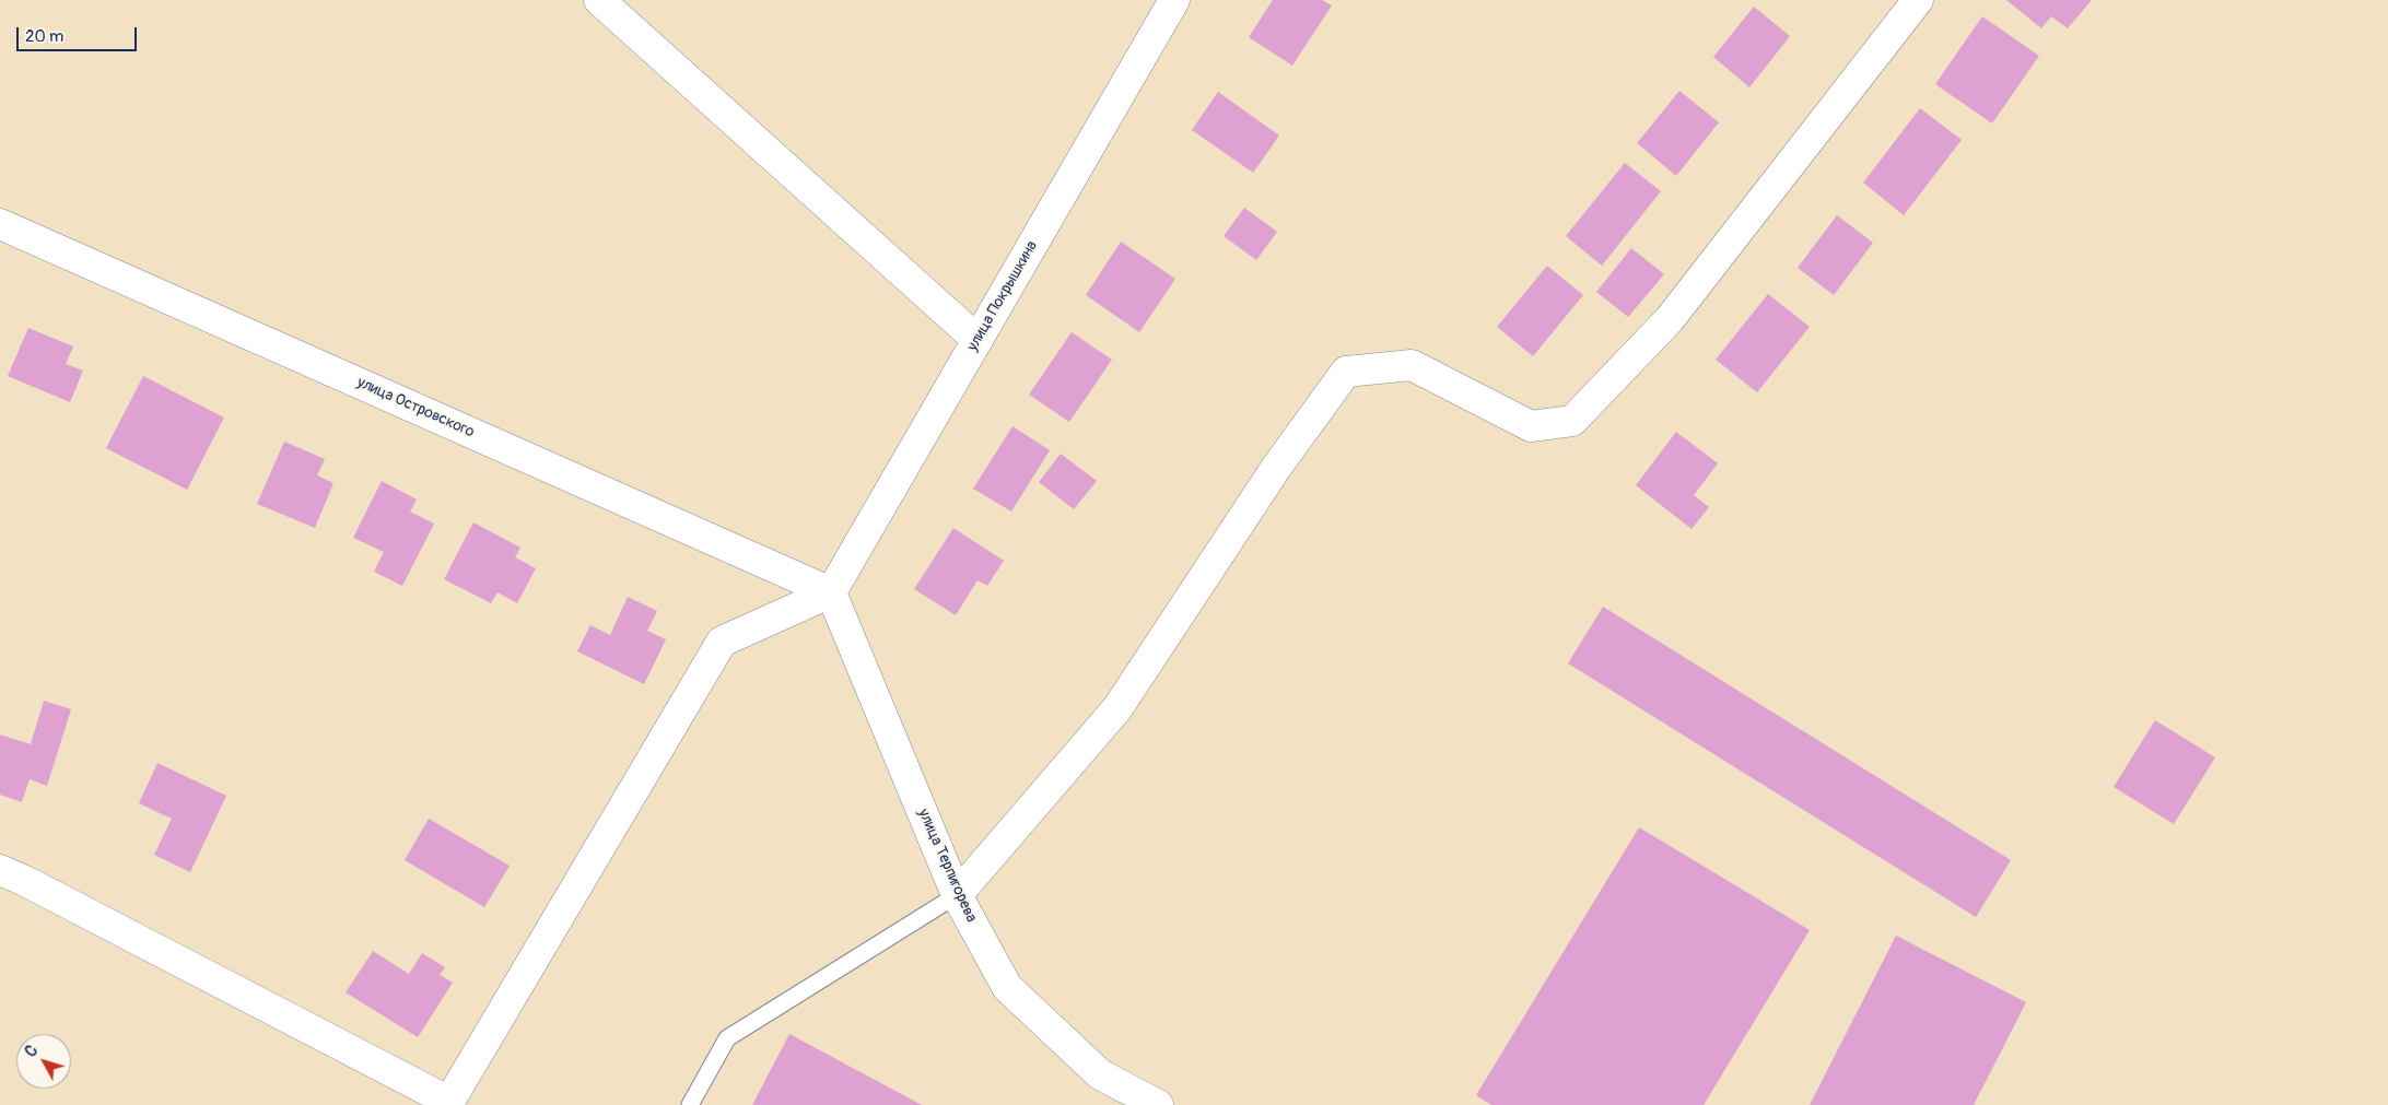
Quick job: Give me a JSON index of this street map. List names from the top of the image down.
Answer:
{
  "streets": {
    "street": ["улица Покрышкина", "улица Островского", "улица Терпигорева"]
  },
  "crossings": [
    ["улица Покрышкина", "улица Островского"],
    ["улица Покрышкина", "улица Терпигорева"],
    ["улица Островского", "улица Терпигорева"]
  ],
  "scale_bar": "20 m",
  "north": "top left"
}
